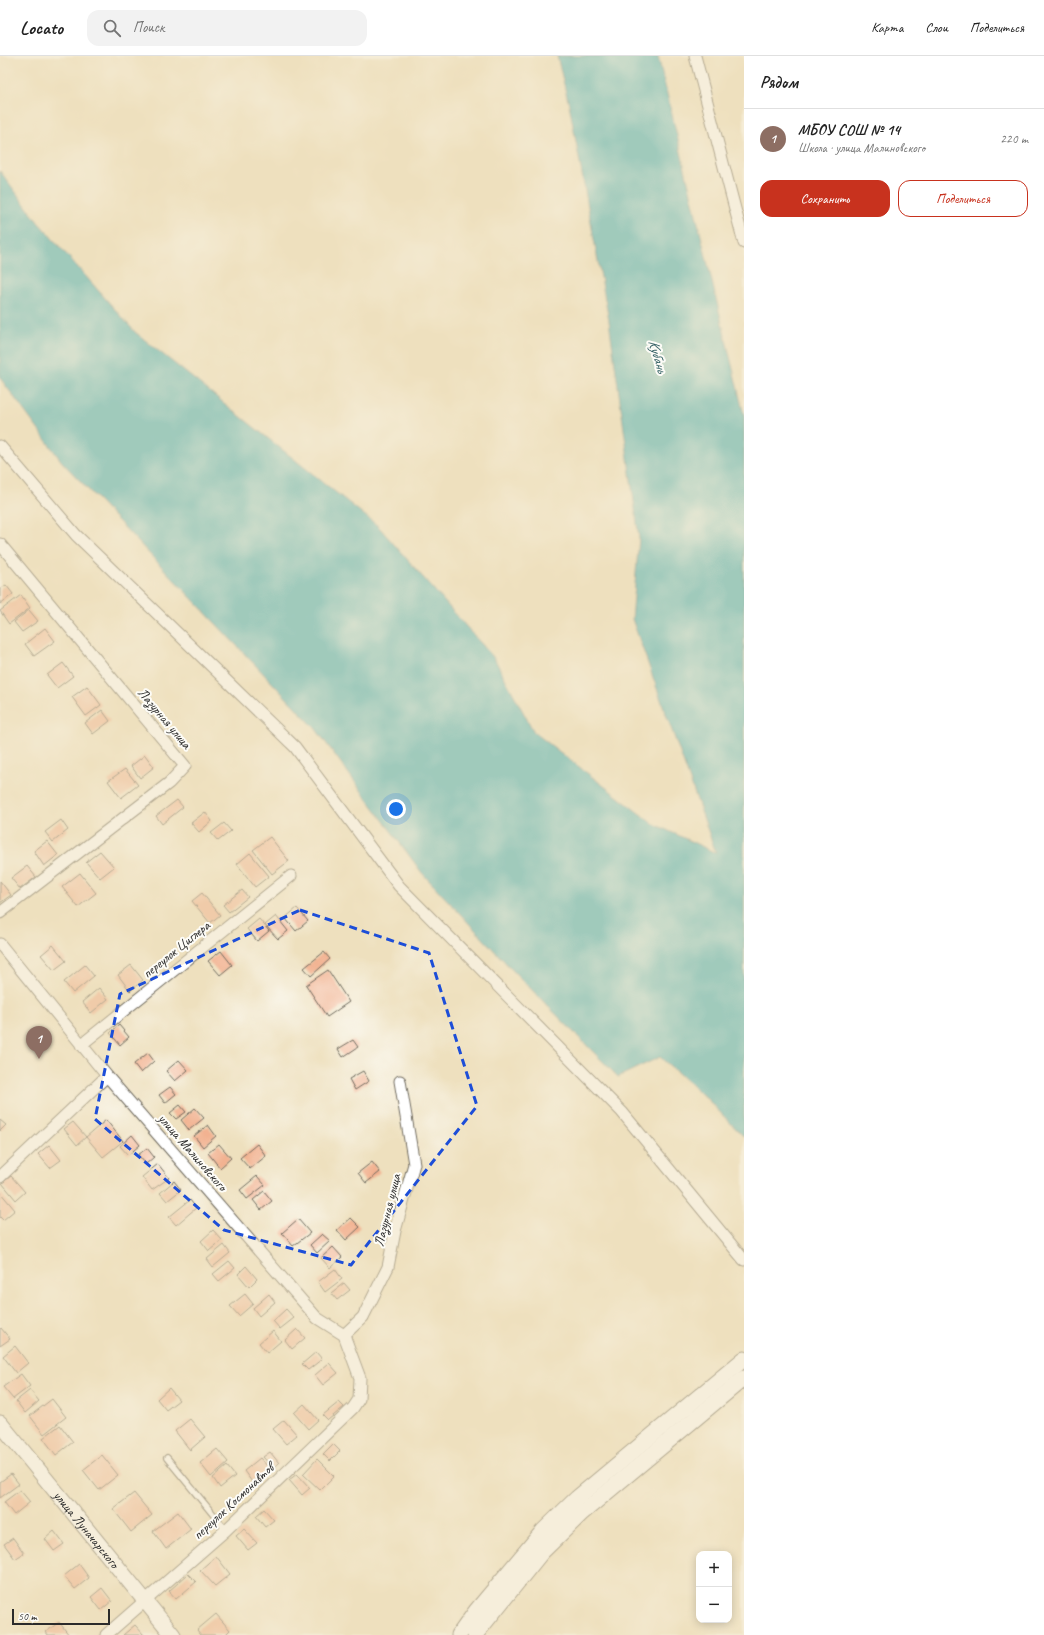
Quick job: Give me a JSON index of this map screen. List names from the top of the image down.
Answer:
{
  "streets": {
    "main road": ["улица Луначарского"],
    "street": [
      "Лазурная улица",
      "переулок Циглера",
      "улица Малиновского",
      "переулок Космонавтов"
    ]
  },
  "crossings": [
    ["Лазурная улица", "улица Малиновского"],
    ["Лазурная улица", "переулок Космонавтов"],
    ["переулок Циглера", "улица Малиновского"],
    ["улица Малиновского", "переулок Космонавтов"],
    ["переулок Космонавтов", "улица Луначарского"]
  ],
  "water": ["Кубань"],
  "scale_bar": "50 m",
  "page": {
    "header": "Locato",
    "search": "Поиск",
    "nav": ["Карта", "Слои", "Поделиться"],
    "heading": "Рядом",
    "list": [
      {
        "mark": "1",
        "name": "МБОУ СОШ № 14",
        "note": "Школа · улица Малиновского",
        "value": "220 m"
      }
    ],
    "buttons": ["Сохранить", "Поделиться"],
    "pins": "1",
    "map_buttons": ["+", "−"],
    "scale": "50 m"
  }
}
